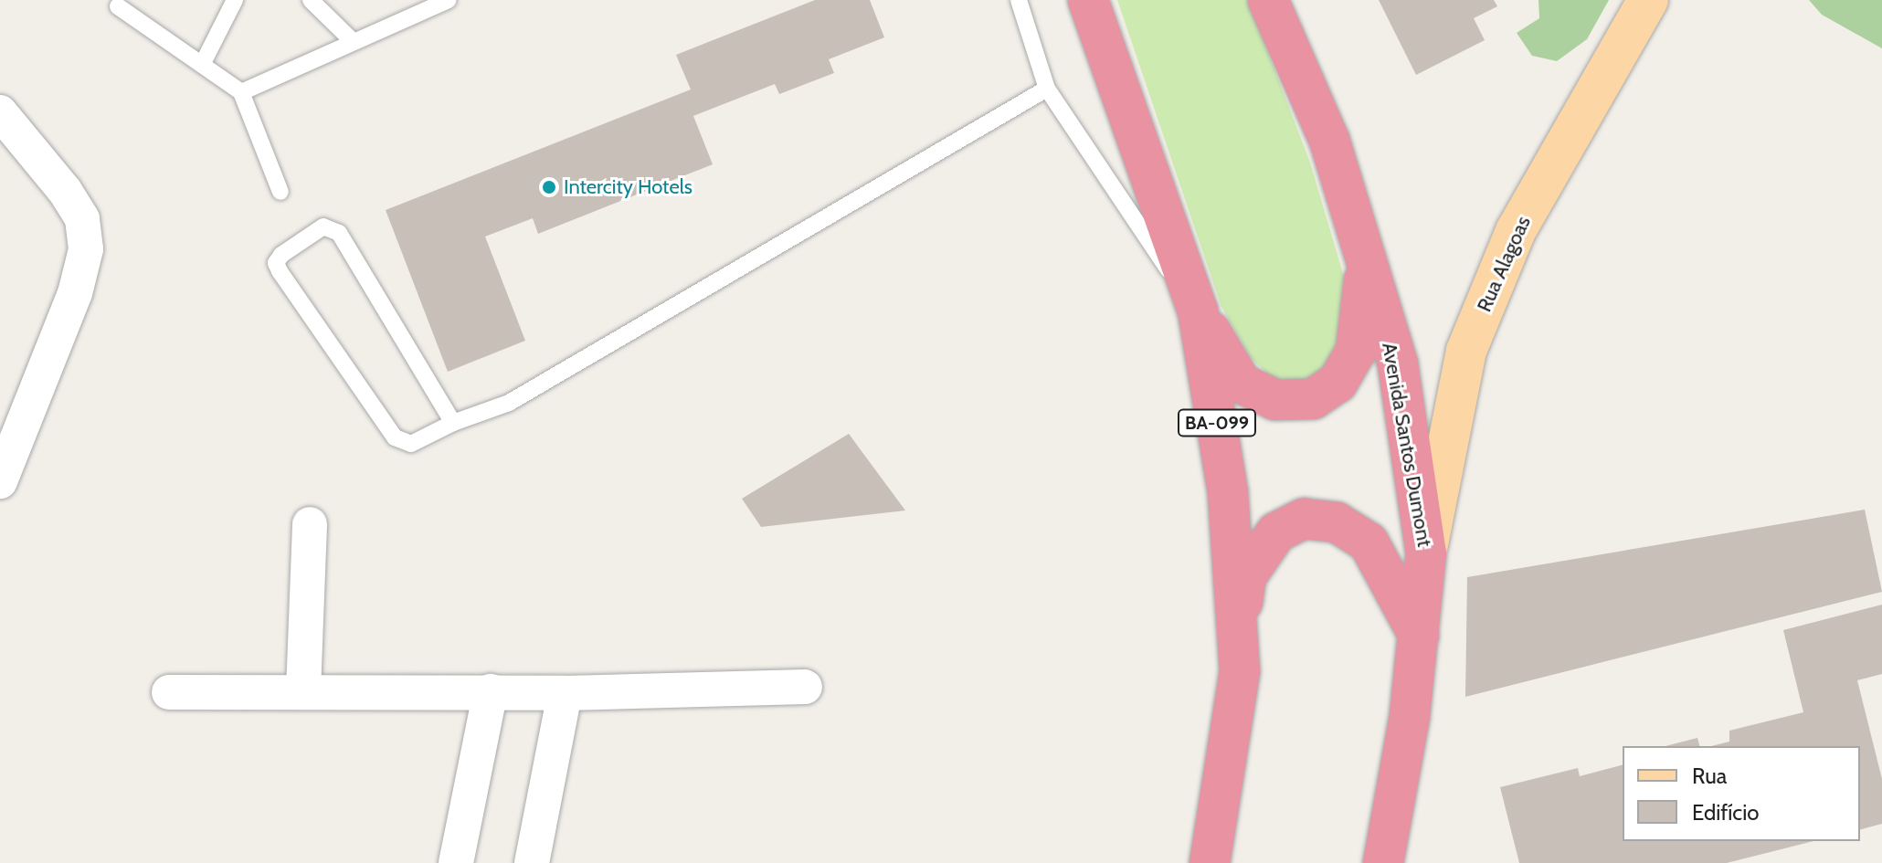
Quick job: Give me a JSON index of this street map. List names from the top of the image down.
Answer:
{
  "streets": {
    "highway": ["BA-099", "Avenida Santos Dumont"],
    "main road": ["Rua Alagoas"]
  },
  "crossings": [
    ["Rua Alagoas", "Avenida Santos Dumont"]
  ],
  "places": ["Intercity Hotels"],
  "legend": ["Rua", "Edifício"]
}
